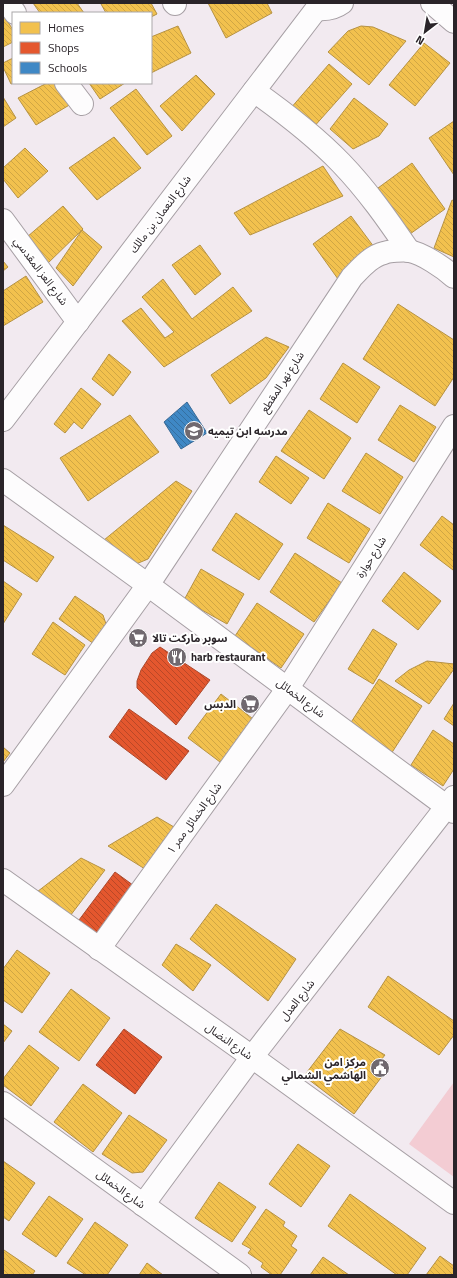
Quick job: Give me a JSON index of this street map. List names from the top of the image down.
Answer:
{
  "streets": {
    "street": [
      "شارع النعمان بن مالك",
      "شارع العز المقدسي",
      "شارع نهر المقطع",
      "شارع حوارة",
      "شارع الخمائل",
      "شارع الخمائل ممر ١",
      "شارع العدل",
      "شارع النضال"
    ]
  },
  "crossings": [
    ["شارع النعمان بن مالك", "شارع العز المقدسي"],
    ["شارع نهر المقطع", "شارع الخمائل"],
    ["شارع حوارة", "شارع الخمائل"],
    ["شارع حوارة", "شارع الخمائل ممر ١"],
    ["شارع الخمائل", "شارع الخمائل ممر ١"],
    ["شارع الخمائل", "شارع العدل"],
    ["شارع الخمائل ممر ١", "شارع النضال"],
    ["شارع العدل", "شارع النضال"]
  ],
  "places": {
    "school or university": ["مدرسه ابن تيميه"],
    "supermarket": ["سوبر ماركت تالا", "الدبس"],
    "restaurant": ["harb restaurant"],
    "public building": ["مركز امن الهاشمي الشمالي"]
  },
  "legend": ["Homes", "Shops", "Schools"],
  "north": "bottom left"
}
